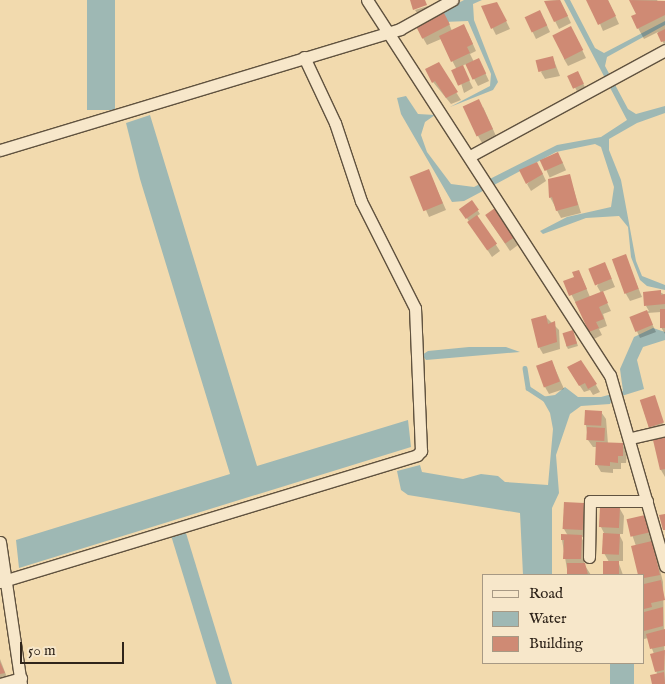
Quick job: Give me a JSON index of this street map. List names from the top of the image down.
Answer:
{
  "legend": ["Road", "Water", "Building"],
  "scale_bar": "50 m"
}
